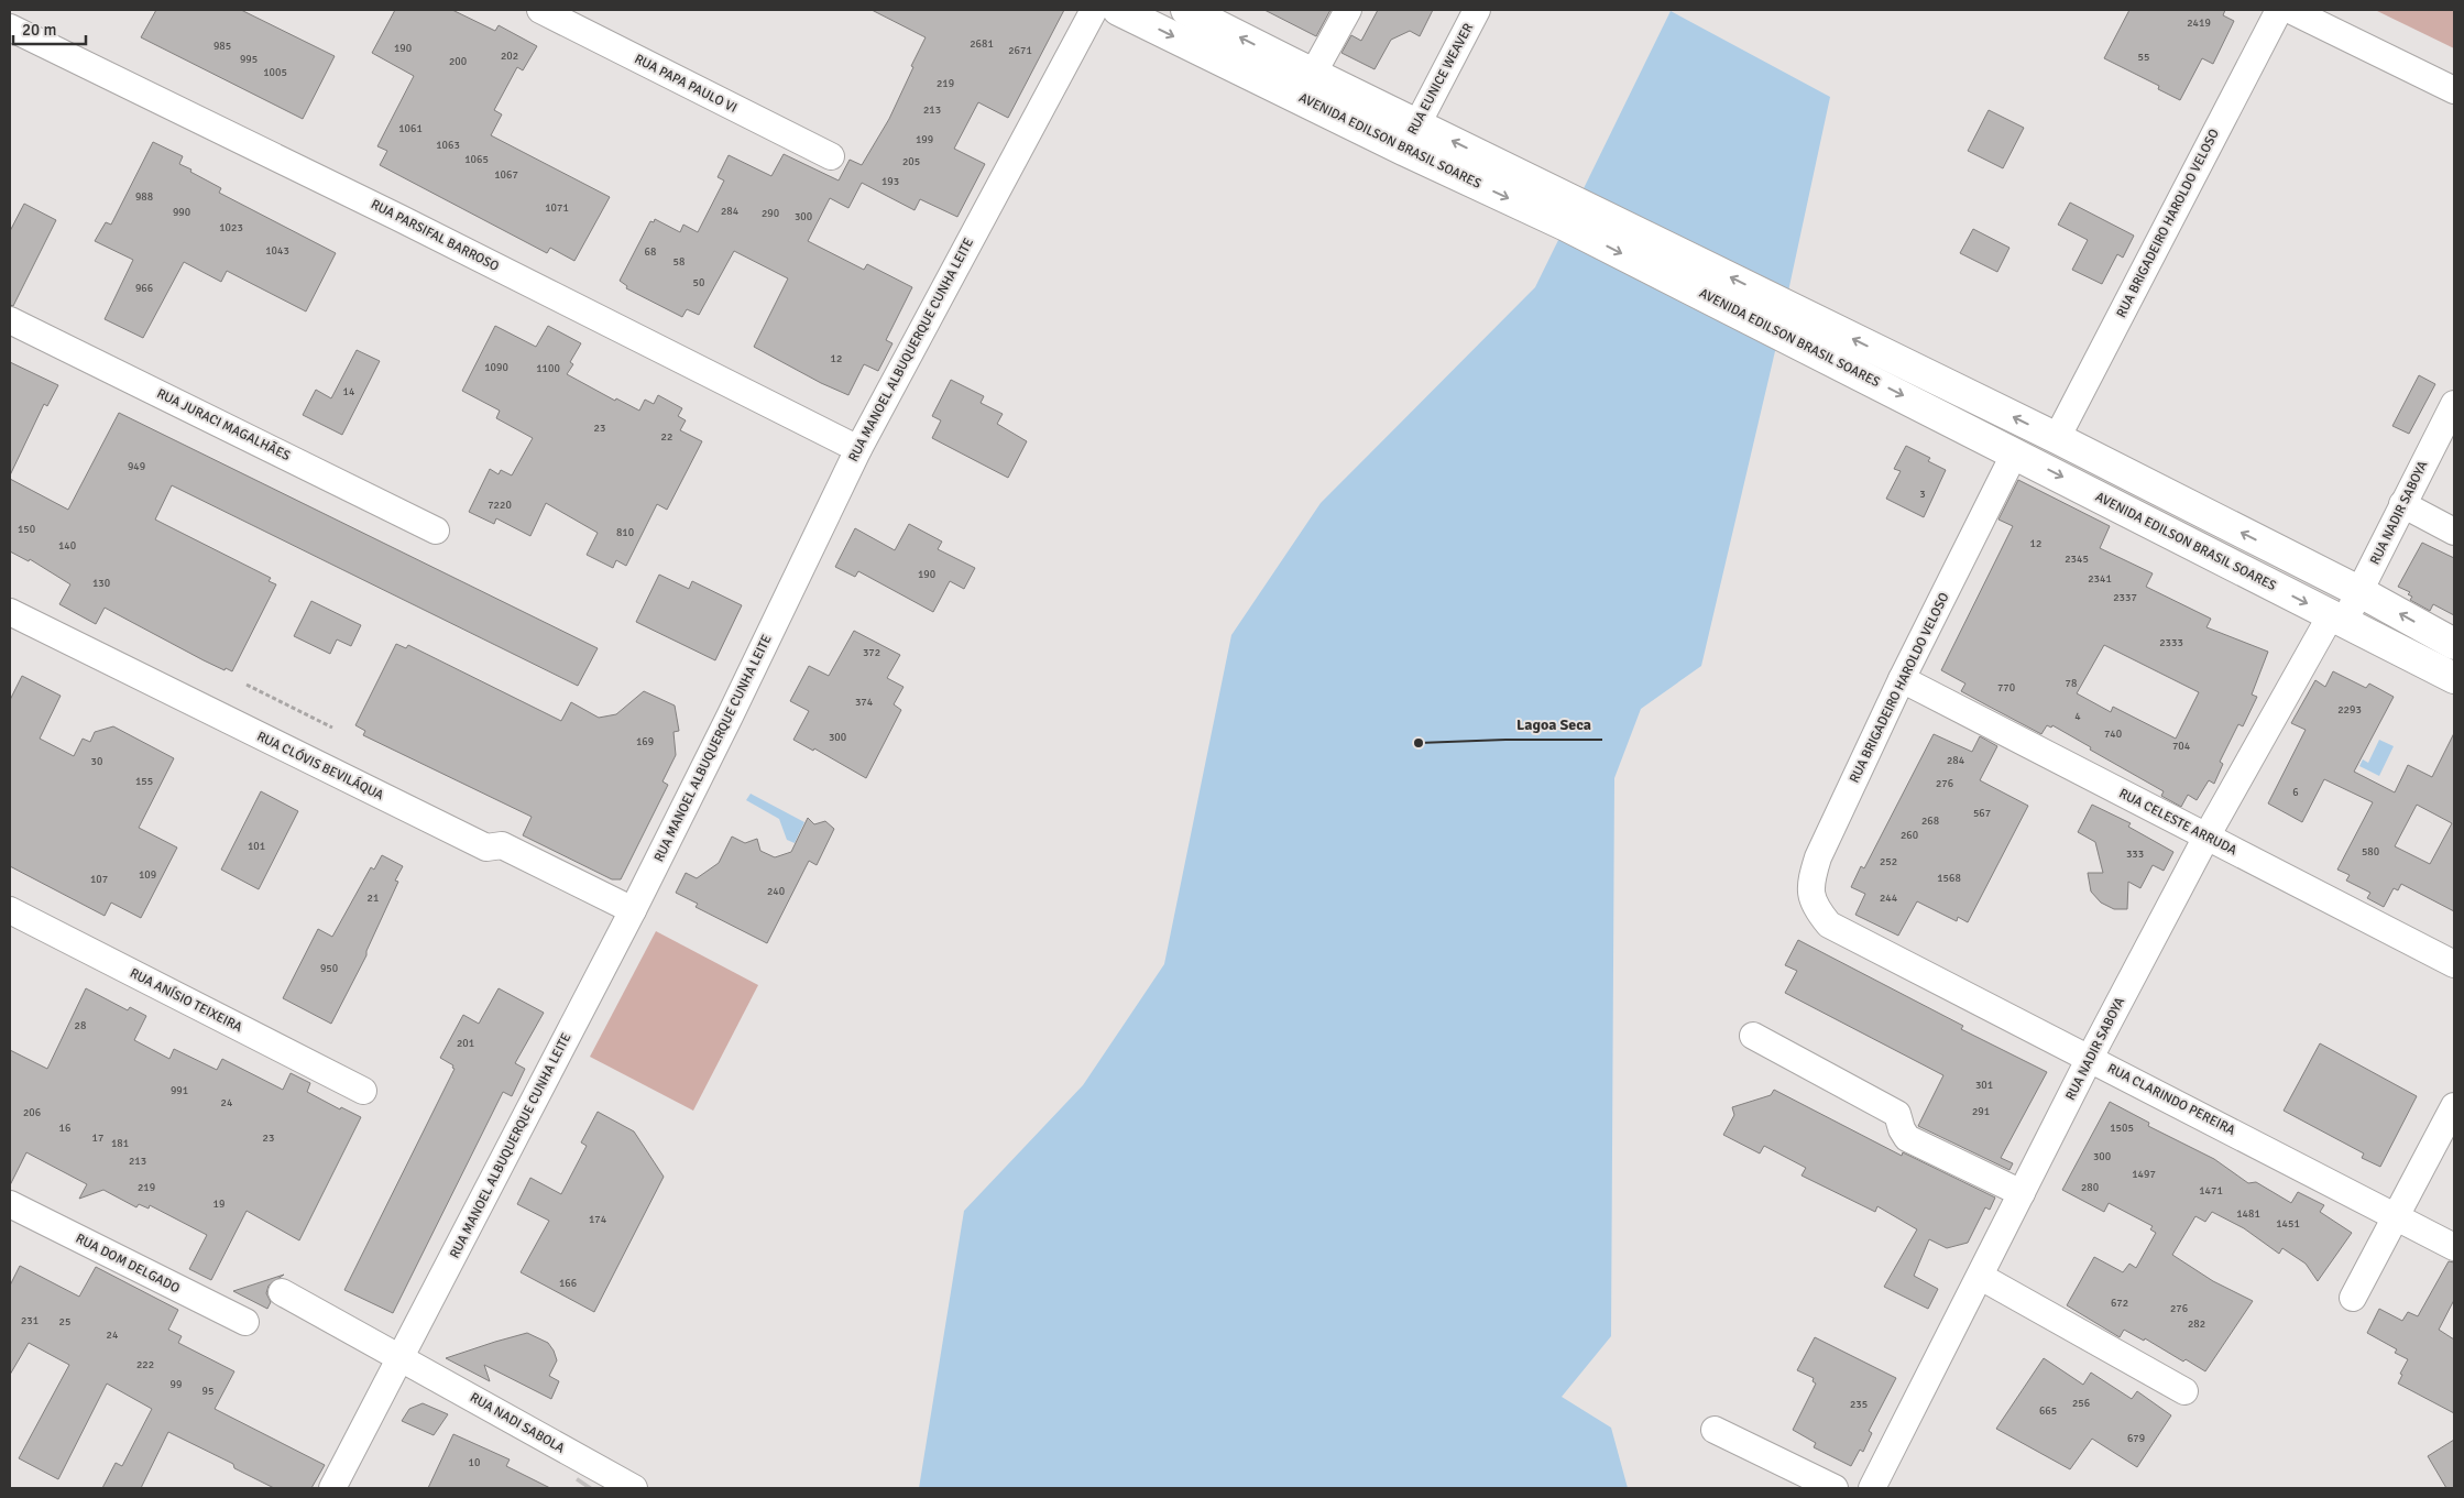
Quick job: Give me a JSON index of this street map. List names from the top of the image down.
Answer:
{
  "streets": {
    "main road": ["AVENIDA EDILSON BRASIL SOARES"],
    "street": [
      "RUA EUNICE WEAVER",
      "RUA PAPA PAULO VI",
      "RUA BRIGADEIRO HAROLDO VELOSO",
      "RUA PARSIFAL BARROSO",
      "RUA MANOEL ALBUQUERQUE CUNHA LEITE",
      "RUA JURACI MAGALHÃES",
      "RUA NADIR SABOYA",
      "RUA CLÓVIS BEVILÁQUA",
      "RUA CELESTE ARRUDA",
      "RUA ANÍSIO TEIXEIRA",
      "RUA CLARINDO PEREIRA",
      "RUA DOM DELGADO",
      "RUA NADI SABOLA"
    ]
  },
  "crossings": [
    ["RUA EUNICE WEAVER", "AVENIDA EDILSON BRASIL SOARES"],
    ["AVENIDA EDILSON BRASIL SOARES", "RUA BRIGADEIRO HAROLDO VELOSO"],
    ["AVENIDA EDILSON BRASIL SOARES", "RUA NADIR SABOYA"],
    ["RUA BRIGADEIRO HAROLDO VELOSO", "RUA CELESTE ARRUDA"],
    ["RUA BRIGADEIRO HAROLDO VELOSO", "RUA CLARINDO PEREIRA"],
    ["RUA PARSIFAL BARROSO", "RUA MANOEL ALBUQUERQUE CUNHA LEITE"],
    ["RUA MANOEL ALBUQUERQUE CUNHA LEITE", "RUA CLÓVIS BEVILÁQUA"],
    ["RUA MANOEL ALBUQUERQUE CUNHA LEITE", "RUA NADI SABOLA"],
    ["RUA NADIR SABOYA", "RUA CELESTE ARRUDA"],
    ["RUA NADIR SABOYA", "RUA CLARINDO PEREIRA"]
  ],
  "places": ["Lagoa Seca"],
  "house_numbers": [
    "2419",
    "2681",
    "985",
    "190",
    "2671",
    "202",
    "55",
    "995",
    "200",
    "1005",
    "219",
    "213",
    "1061",
    "199",
    "1063",
    "1065",
    "205",
    "1067",
    "193",
    "988",
    "1071",
    "284",
    "990",
    "290",
    "300",
    "1023",
    "1043",
    "68",
    "58",
    "50",
    "966",
    "12",
    "1090",
    "1100",
    "14",
    "23",
    "22",
    "949",
    "3",
    "7220",
    "150",
    "810",
    "12",
    "140",
    "2345",
    "190",
    "2341",
    "130",
    "2337",
    "2333",
    "372",
    "78",
    "770",
    "374",
    "2293",
    "4",
    "740",
    "300",
    "169",
    "704",
    "284",
    "30",
    "155",
    "276",
    "6",
    "567",
    "268",
    "260",
    "101",
    "580",
    "333",
    "252",
    "109",
    "1568",
    "107",
    "240",
    "21",
    "244",
    "950",
    "28",
    "201",
    "301",
    "991",
    "24",
    "291",
    "206",
    "16",
    "1505",
    "17",
    "23",
    "181",
    "300",
    "213",
    "1497",
    "219",
    "280",
    "1471",
    "19",
    "1481",
    "174",
    "1451",
    "166",
    "672",
    "276",
    "231",
    "25",
    "282",
    "24",
    "222",
    "99",
    "95",
    "256",
    "235",
    "665",
    "679",
    "10"
  ],
  "scale_bar": "20 m"
}
